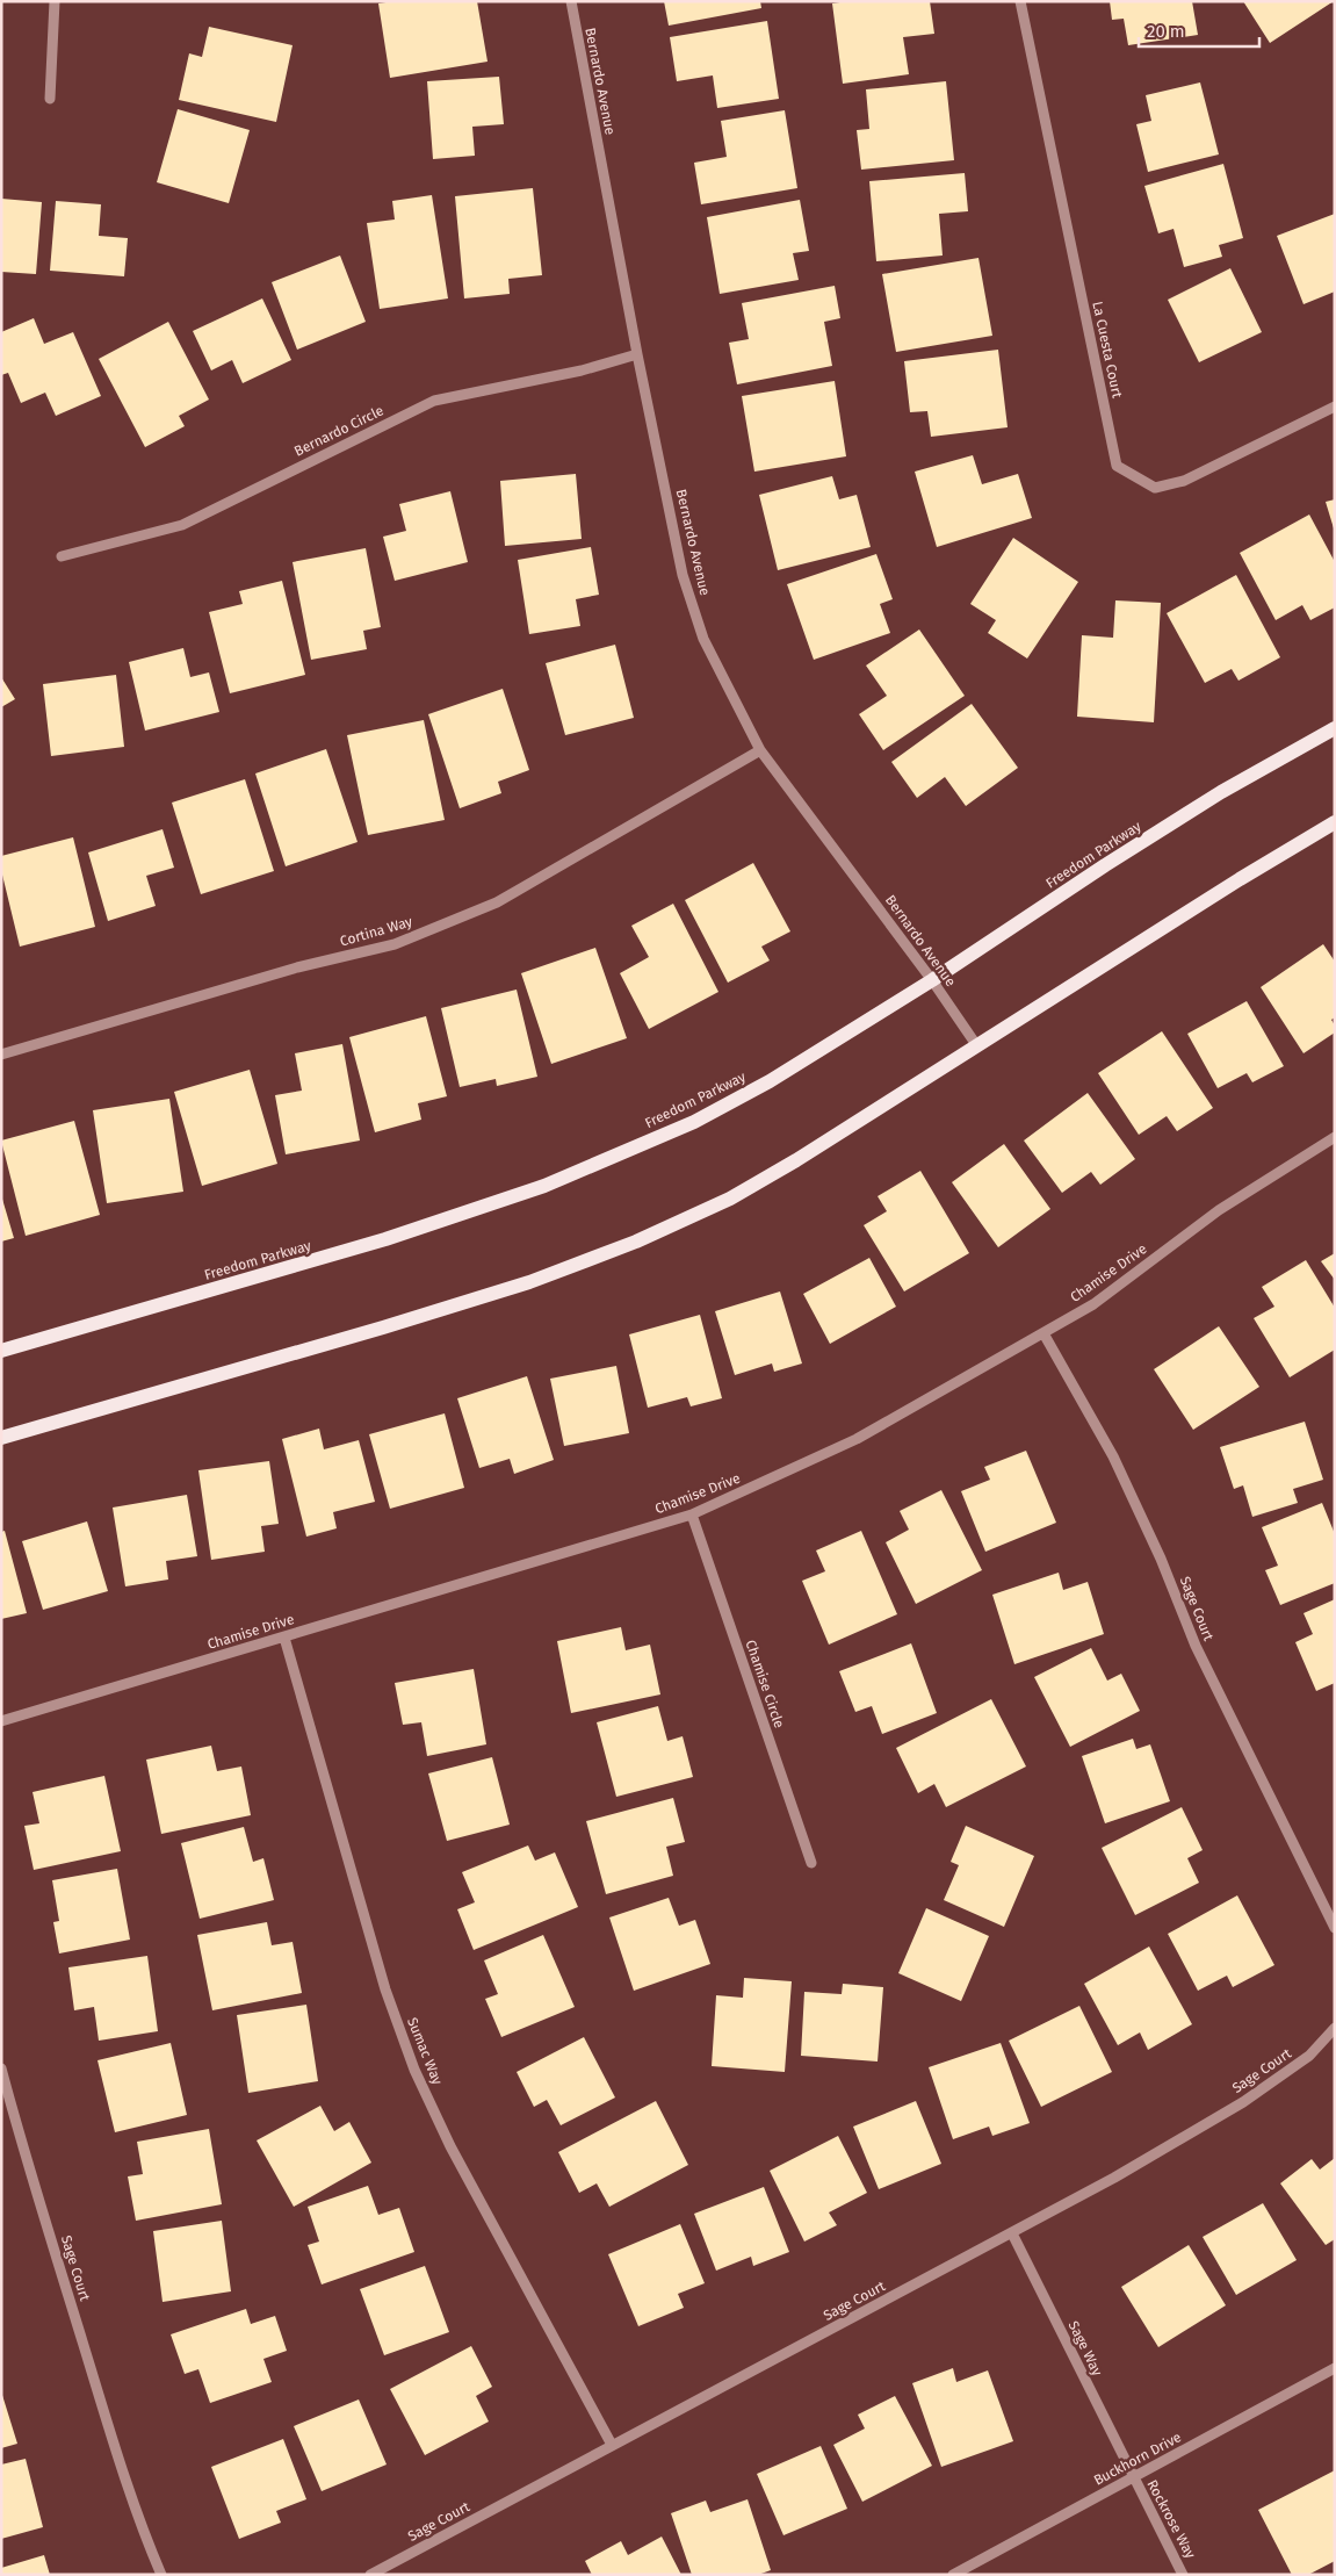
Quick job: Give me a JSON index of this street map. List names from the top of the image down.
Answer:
{
  "streets": {
    "main road": ["Freedom Parkway"],
    "street": [
      "Bernardo Avenue",
      "La Cuesta Court",
      "Bernardo Circle",
      "Cortina Way",
      "Chamise Drive",
      "Sage Court",
      "Chamise Circle",
      "Sumac Way",
      "Sage Way",
      "Buckhorn Drive",
      "Rockrose Way"
    ]
  },
  "crossings": [
    ["Bernardo Avenue", "Bernardo Circle"],
    ["Bernardo Avenue", "Freedom Parkway"],
    ["Bernardo Avenue", "Cortina Way"],
    ["Chamise Drive", "Sage Court"],
    ["Chamise Drive", "Chamise Circle"],
    ["Chamise Drive", "Sumac Way"],
    ["Sage Court", "Sumac Way"],
    ["Sage Court", "Sage Way"],
    ["Sage Way", "Buckhorn Drive"],
    ["Sage Way", "Rockrose Way"],
    ["Buckhorn Drive", "Rockrose Way"]
  ],
  "scale_bar": "20 m"
}
